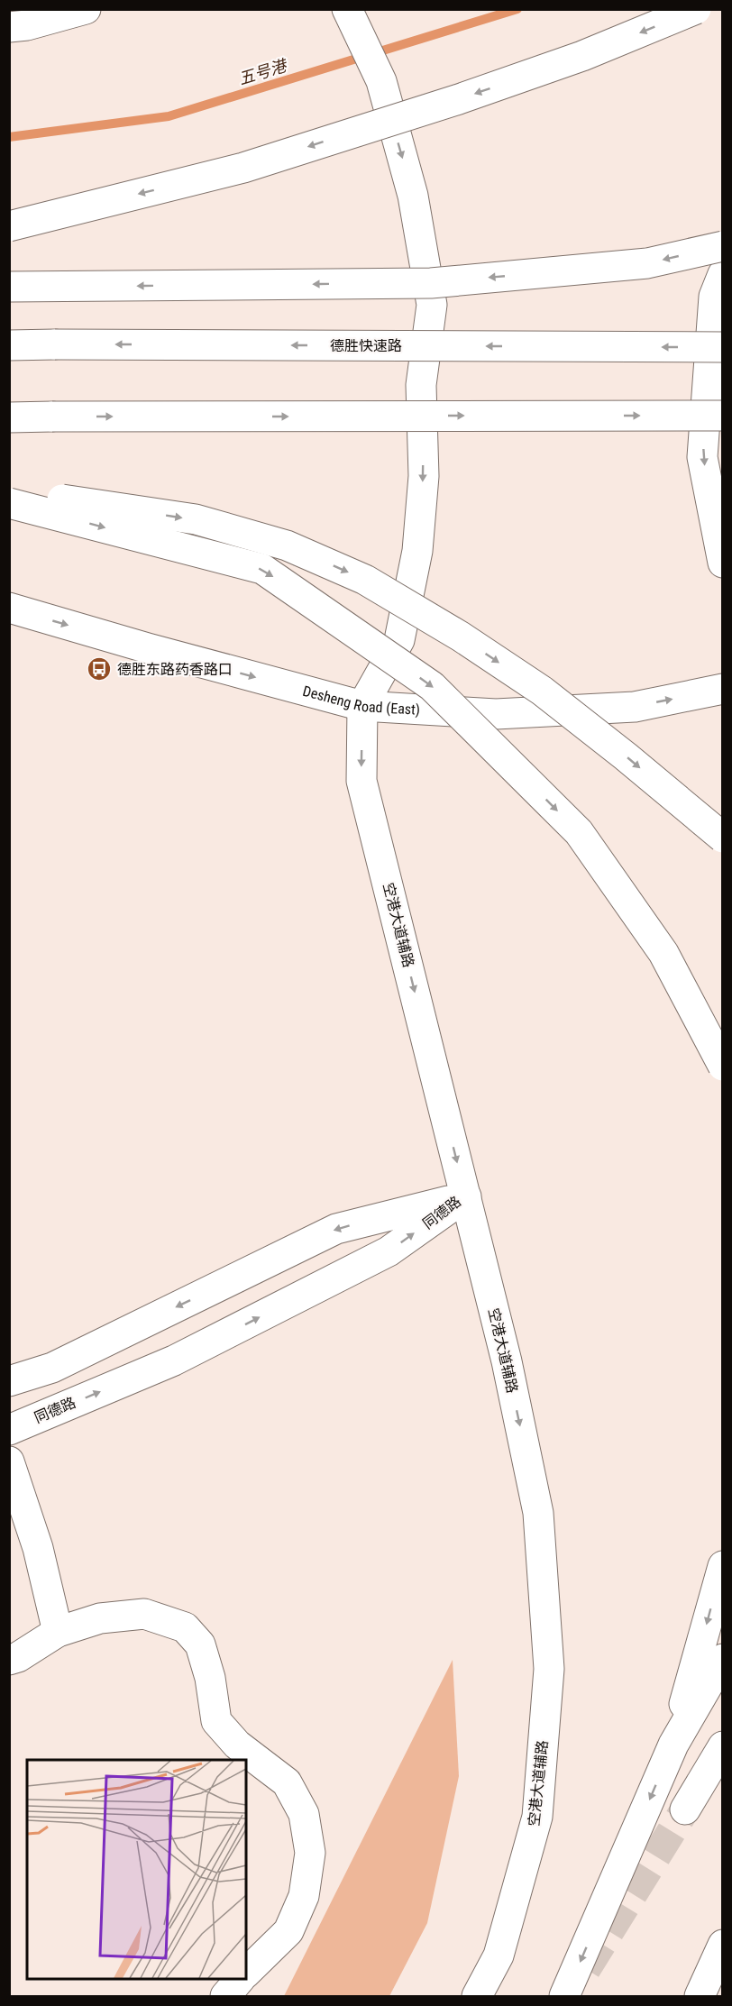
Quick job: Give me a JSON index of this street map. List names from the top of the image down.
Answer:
{
  "streets": {
    "main road": [
      "德胜快速路",
      "Desheng Road (East)",
      "空港大道辅路",
      "同德路"
    ]
  },
  "crossings": [
    ["Desheng Road (East)", "空港大道辅路"],
    ["空港大道辅路", "同德路"]
  ],
  "one_way": ["空港大道辅路"],
  "water": ["五号港"],
  "places": {
    "bus stop": ["德胜东路药香路口"]
  }
}
